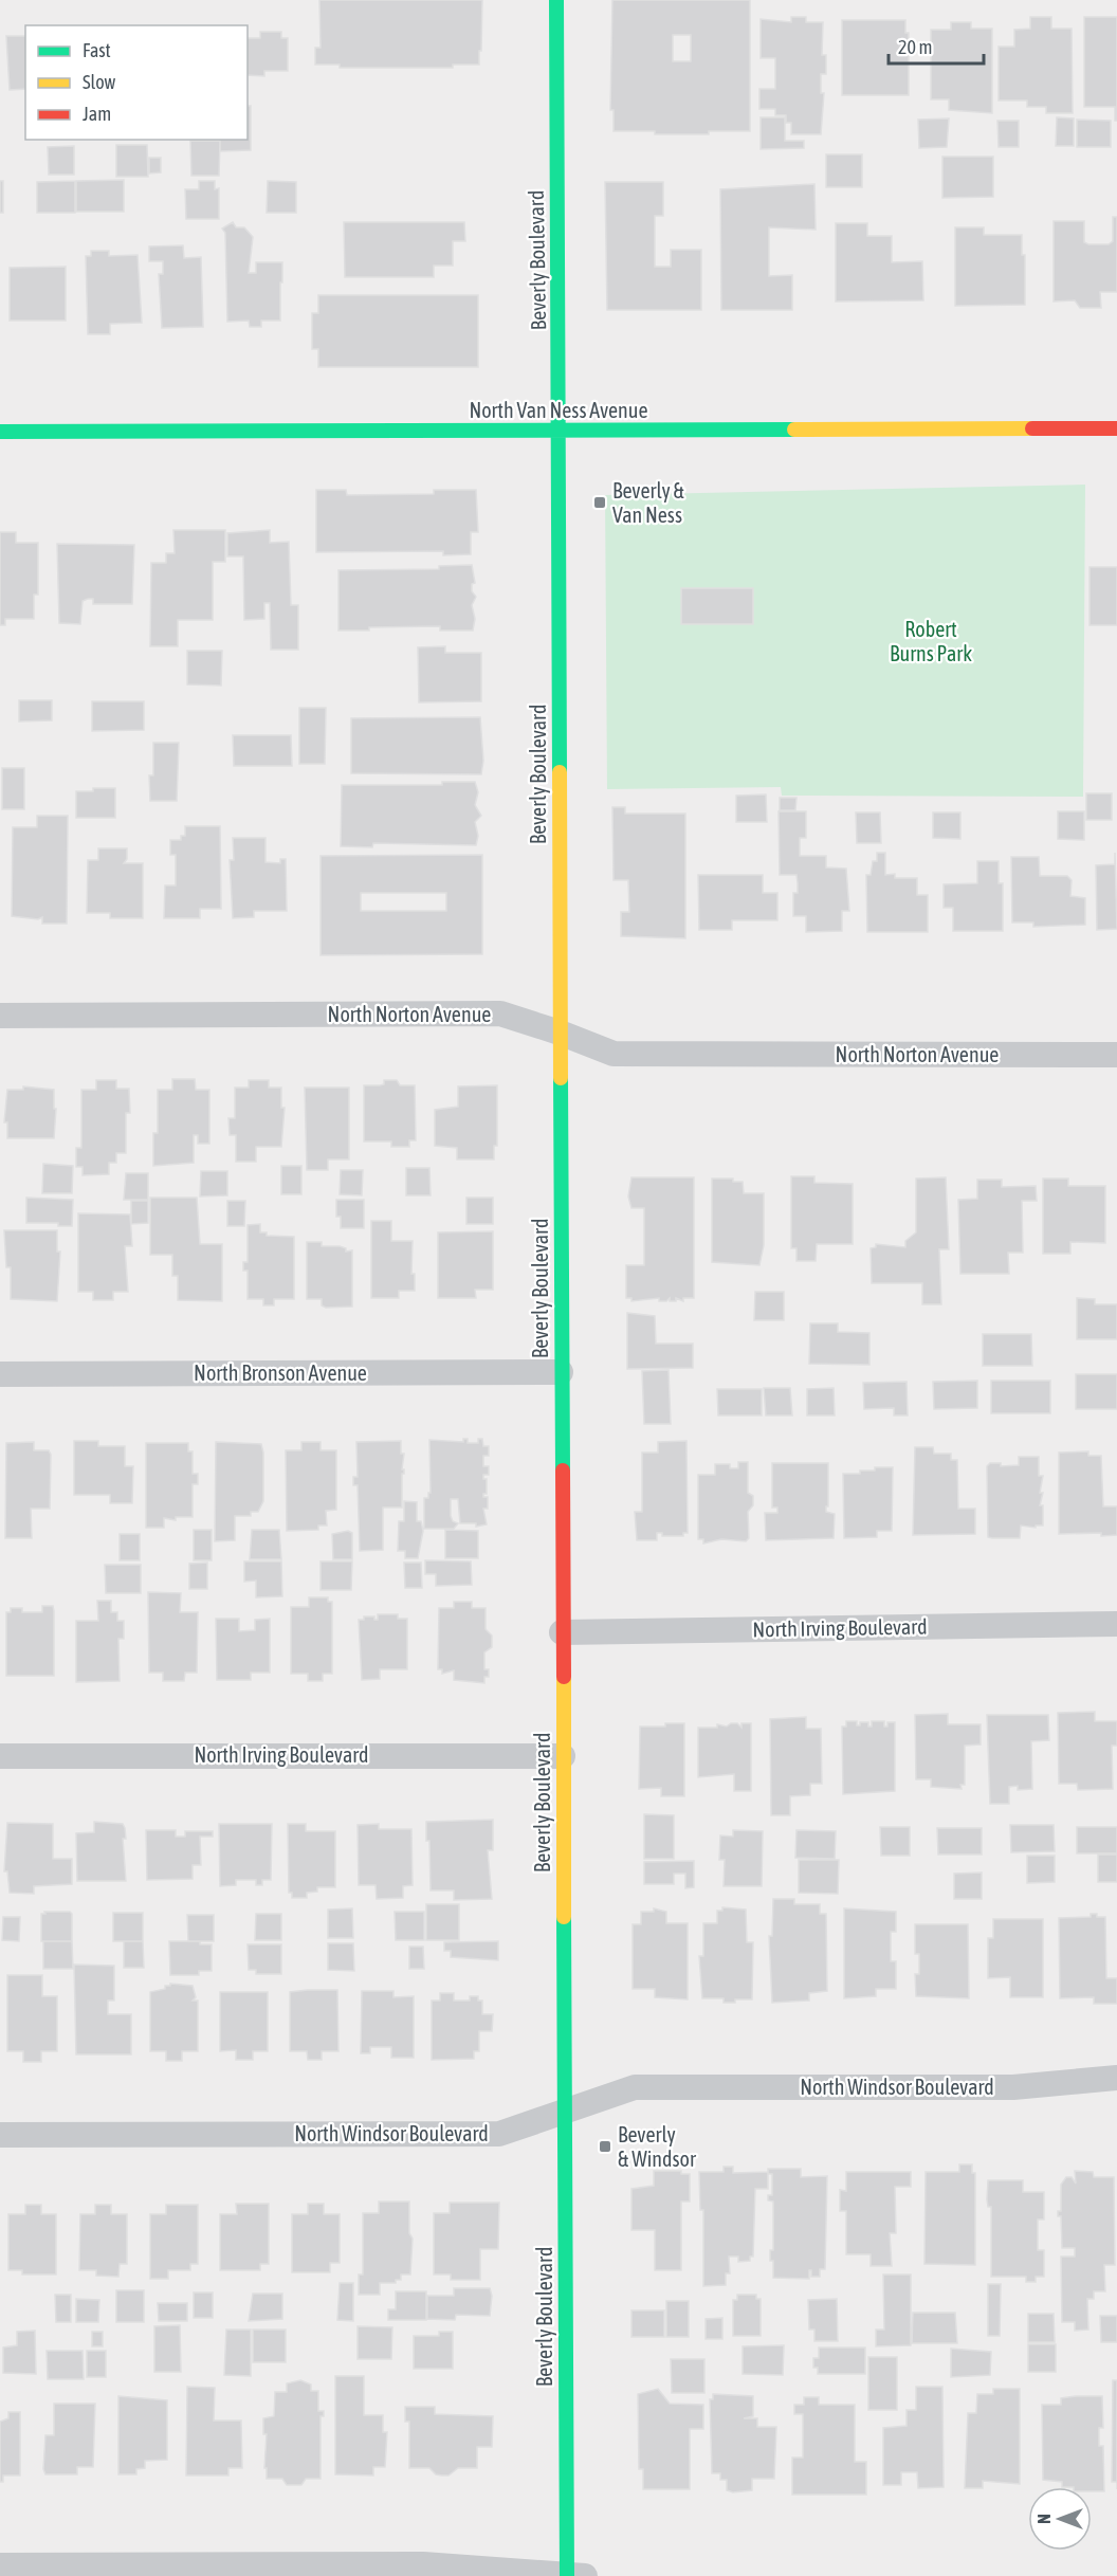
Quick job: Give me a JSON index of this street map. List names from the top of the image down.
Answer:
{
  "streets": {
    "main road": ["Beverly Boulevard", "North Van Ness Avenue"],
    "street": [
      "North Norton Avenue",
      "North Bronson Avenue",
      "North Irving Boulevard",
      "North Windsor Boulevard"
    ]
  },
  "crossings": [
    ["Beverly Boulevard", "North Van Ness Avenue"],
    ["Beverly Boulevard", "North Norton Avenue"],
    ["Beverly Boulevard", "North Bronson Avenue"],
    ["Beverly Boulevard", "North Irving Boulevard"],
    ["Beverly Boulevard", "North Windsor Boulevard"]
  ],
  "parks": ["Robert Burns Park"],
  "places": {
    "transit": ["Beverly & Van Ness", "Beverly & Windsor"]
  },
  "legend": ["Fast", "Slow", "Jam"],
  "scale_bar": "20 m",
  "north": "left"
}
